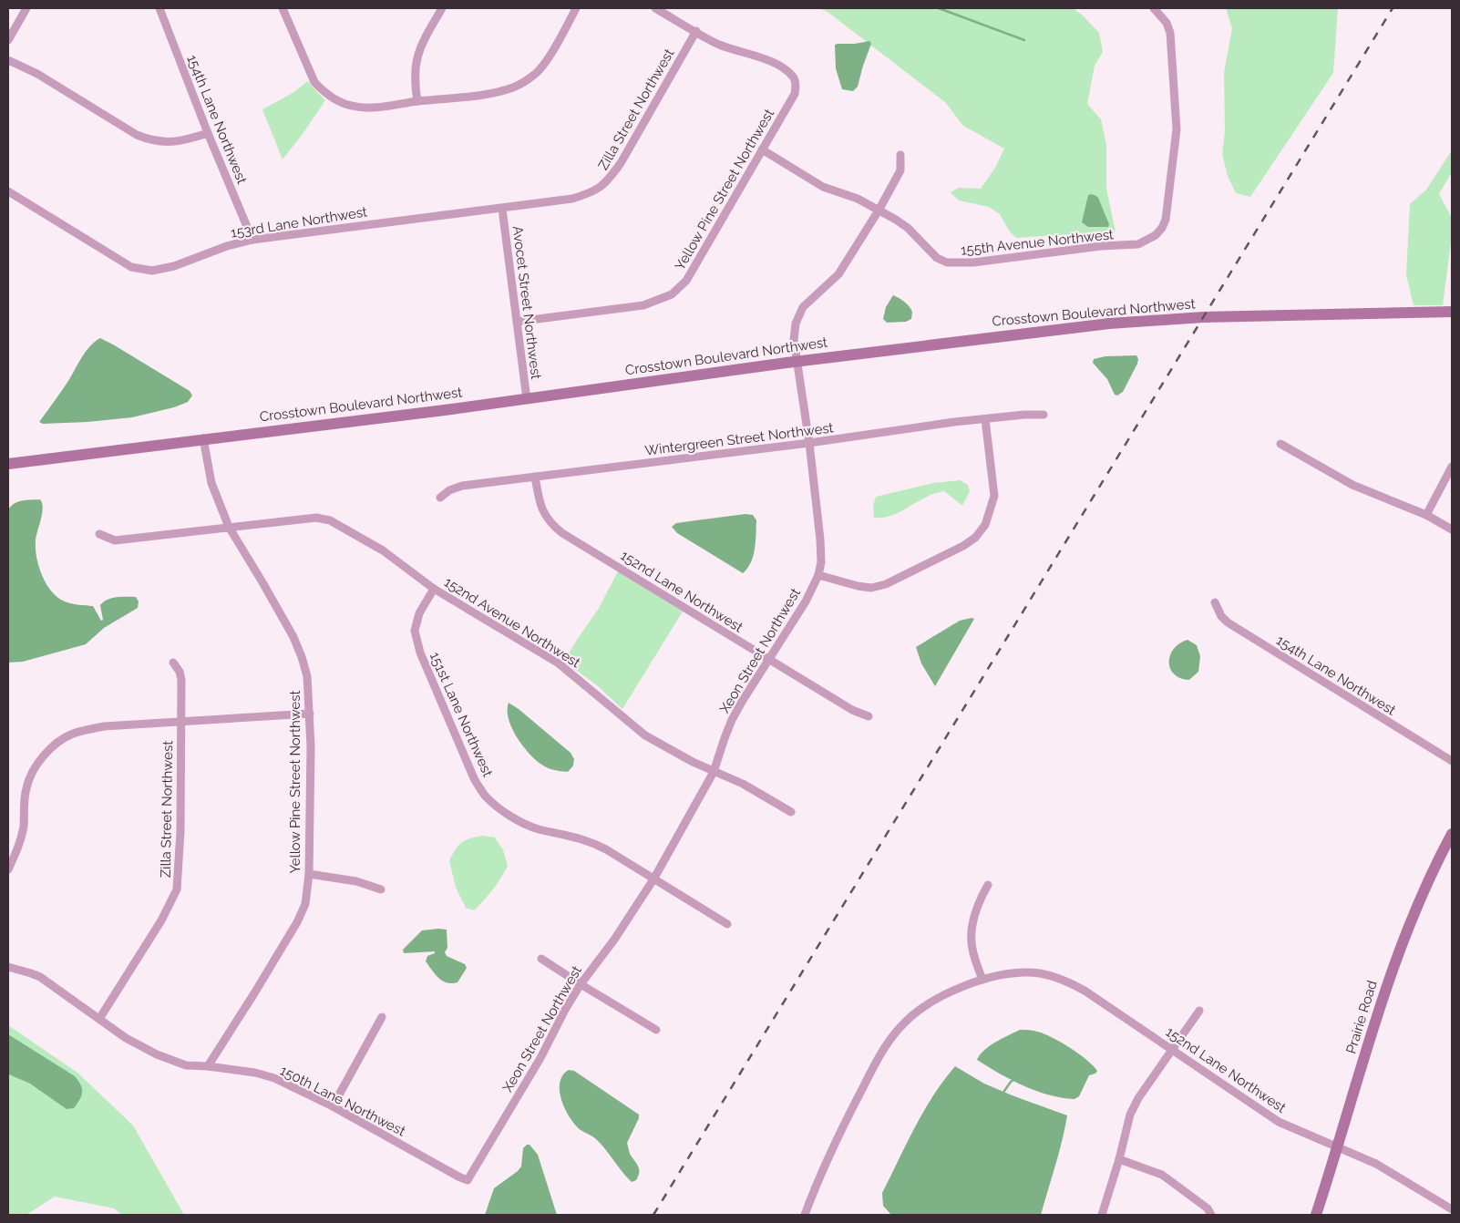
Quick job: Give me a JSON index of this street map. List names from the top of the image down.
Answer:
{
  "streets": {
    "street": [
      "Zilla Street Northwest",
      "154th Lane Northwest",
      "Yellow Pine Street Northwest",
      "153rd Lane Northwest",
      "155th Avenue Northwest",
      "Avocet Street Northwest",
      "Crosstown Boulevard Northwest",
      "Wintergreen Street Northwest",
      "152nd Lane Northwest",
      "152nd Avenue Northwest",
      "Xeon Street Northwest",
      "151st Lane Northwest",
      "Prairie Road",
      "150th Lane Northwest"
    ]
  },
  "crossings": [
    ["Zilla Street Northwest", "Yellow Pine Street Northwest"],
    ["Zilla Street Northwest", "153rd Lane Northwest"],
    ["Zilla Street Northwest", "150th Lane Northwest"],
    ["154th Lane Northwest", "153rd Lane Northwest"],
    ["Yellow Pine Street Northwest", "155th Avenue Northwest"],
    ["Yellow Pine Street Northwest", "Avocet Street Northwest"],
    ["Yellow Pine Street Northwest", "Crosstown Boulevard Northwest"],
    ["Yellow Pine Street Northwest", "152nd Avenue Northwest"],
    ["Yellow Pine Street Northwest", "150th Lane Northwest"],
    ["153rd Lane Northwest", "Avocet Street Northwest"],
    ["155th Avenue Northwest", "Xeon Street Northwest"],
    ["Avocet Street Northwest", "Crosstown Boulevard Northwest"],
    ["Crosstown Boulevard Northwest", "Xeon Street Northwest"],
    ["Wintergreen Street Northwest", "152nd Lane Northwest"],
    ["Wintergreen Street Northwest", "Xeon Street Northwest"],
    ["152nd Lane Northwest", "Xeon Street Northwest"],
    ["152nd Lane Northwest", "Prairie Road"],
    ["152nd Avenue Northwest", "Xeon Street Northwest"],
    ["152nd Avenue Northwest", "151st Lane Northwest"],
    ["Xeon Street Northwest", "151st Lane Northwest"],
    ["Xeon Street Northwest", "150th Lane Northwest"]
  ]
}
